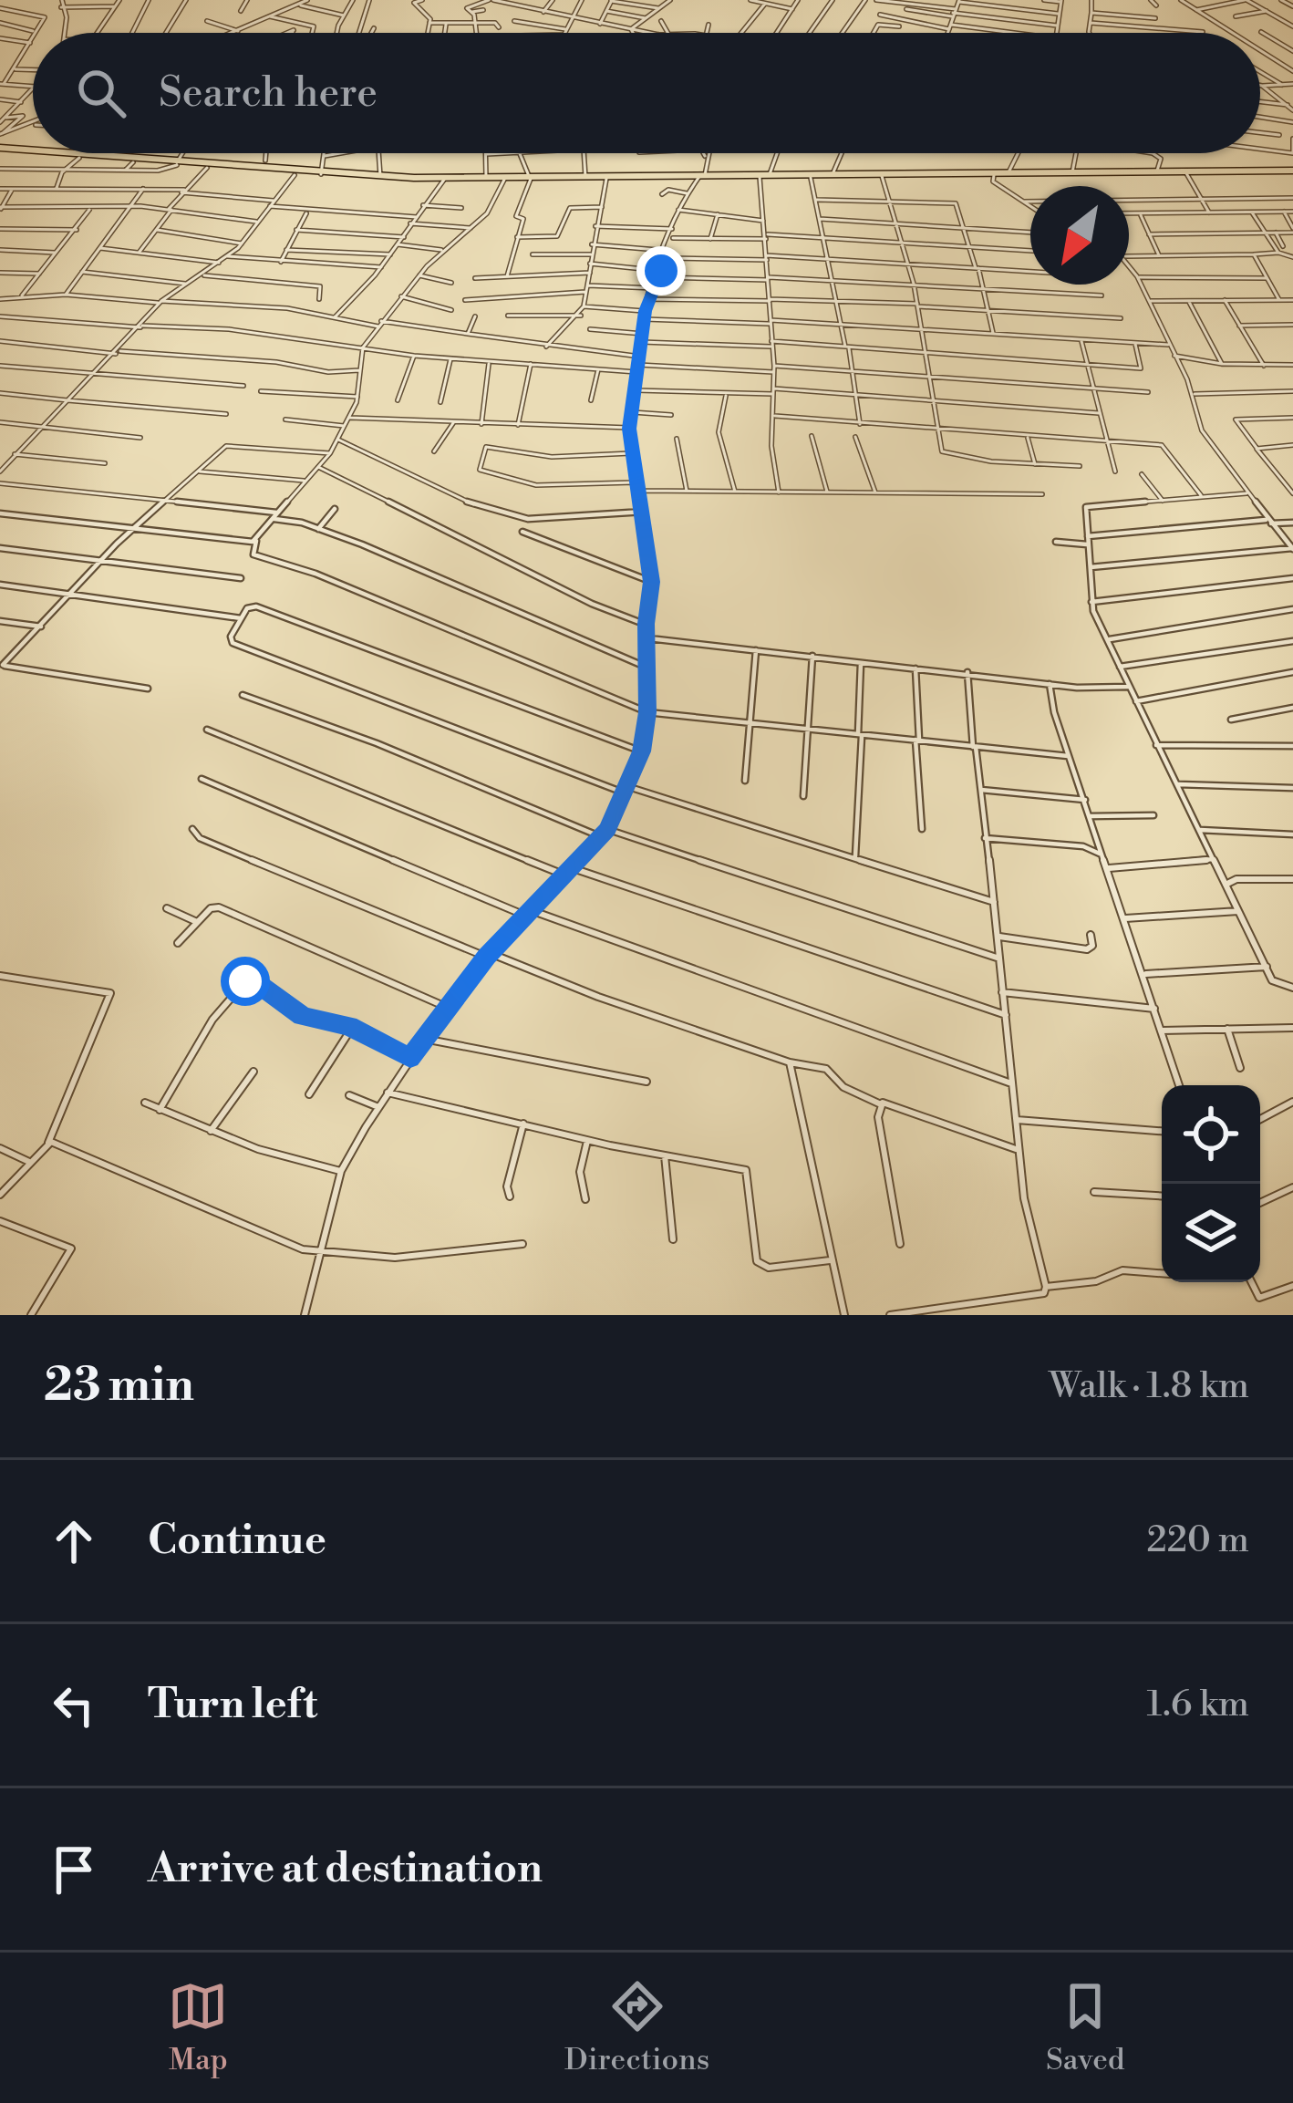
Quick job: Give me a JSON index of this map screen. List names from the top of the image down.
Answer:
{
  "north": "bottom left",
  "page": {
    "search": "Search here",
    "heading": ["23 min", "Walk · 1.8 km"],
    "list": [
      ["Continue", "220 m"],
      ["Turn left", "1.6 km"],
      "Arrive at destination"
    ],
    "nav": ["Map", "Directions", "Saved"]
  }
}
